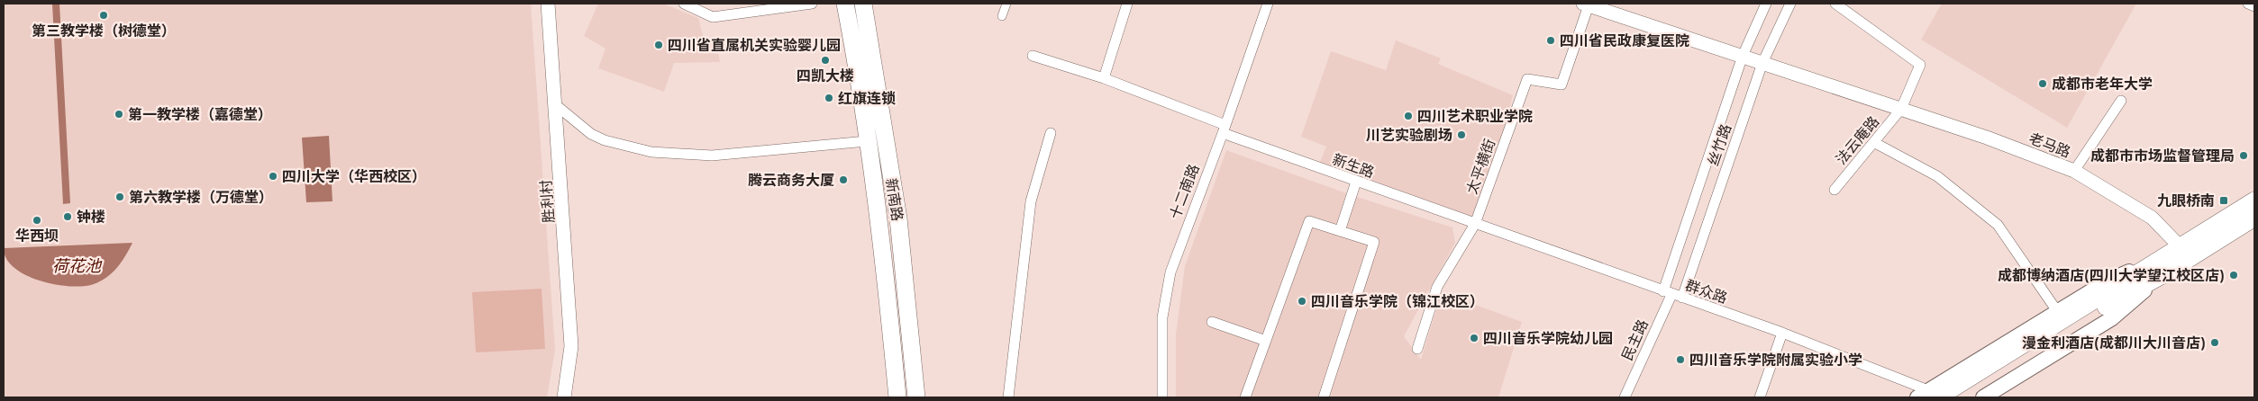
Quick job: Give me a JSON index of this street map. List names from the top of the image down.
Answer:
{
  "streets": {
    "main road": ["新南路"],
    "street": [
      "法云庵路",
      "丝竹路",
      "老马路",
      "新生路",
      "太平横街",
      "十二南路",
      "胜利村",
      "群众路",
      "民主路"
    ]
  },
  "crossings": [
    ["法云庵路", "老马路"],
    ["丝竹路", "老马路"],
    ["丝竹路", "群众路"],
    ["丝竹路", "民主路"],
    ["老马路", "太平横街"],
    ["新生路", "太平横街"],
    ["新生路", "十二南路"],
    ["新生路", "群众路"],
    ["太平横街", "群众路"],
    ["群众路", "民主路"]
  ],
  "water": ["荷花池"],
  "places": {
    "other": [
      "第三教学楼（树德堂）",
      "四川省民政康复医院",
      "四川省直属机关实验婴儿园",
      "四凯大楼",
      "成都市老年大学",
      "红旗连锁",
      "第一教学楼（嘉德堂）",
      "四川艺术职业学院",
      "川艺实验剧场",
      "成都市市场监督管理局",
      "四川大学（华西校区）",
      "腾云商务大厦",
      "第六教学楼（万德堂）",
      "钟楼",
      "华西坝",
      "成都博纳酒店(四川大学望江校区店)",
      "四川音乐学院（锦江校区）",
      "四川音乐学院幼儿园",
      "漫金利酒店(成都川大川音店)",
      "四川音乐学院附属实验小学"
    ],
    "transit": ["九眼桥南"]
  }
}
